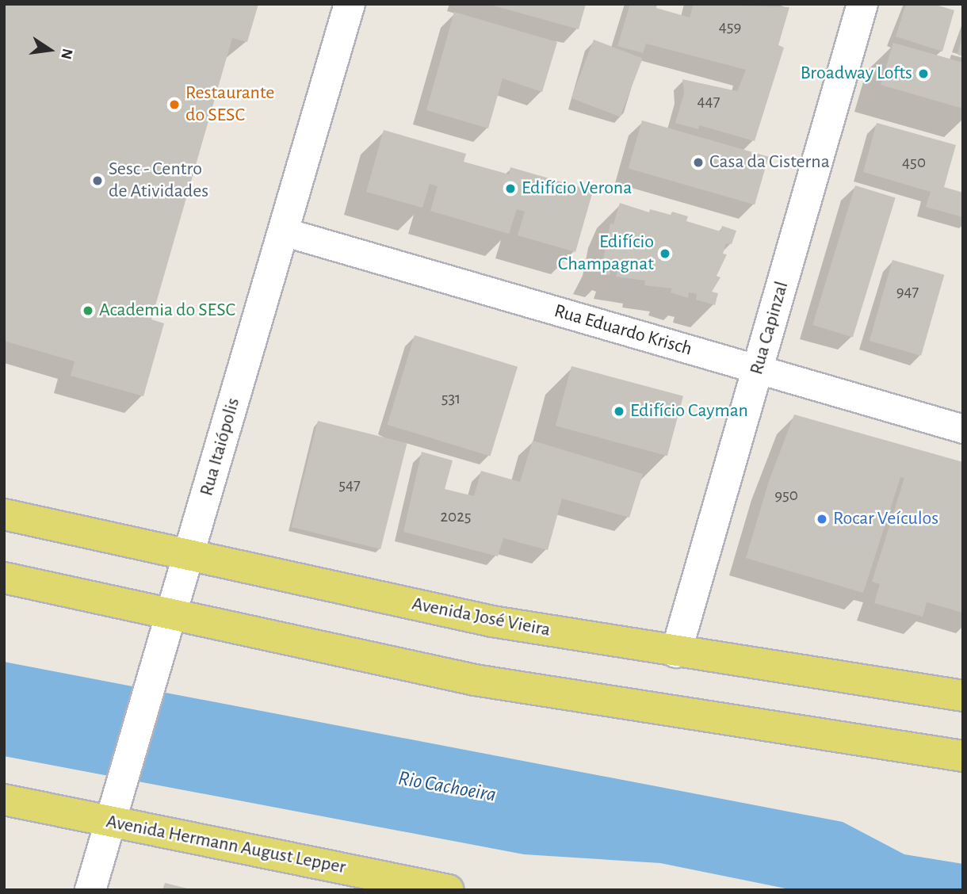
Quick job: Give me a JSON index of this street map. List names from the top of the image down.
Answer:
{
  "streets": {
    "main road": [
      "Rua Capinzal",
      "Rua Itaiópolis",
      "Avenida José Vieira",
      "Avenida Hermann August Lepper"
    ],
    "street": ["Rua Eduardo Krisch"]
  },
  "crossings": [
    ["Rua Capinzal", "Rua Eduardo Krisch"],
    ["Rua Capinzal", "Avenida José Vieira"],
    ["Rua Eduardo Krisch", "Rua Itaiópolis"],
    ["Rua Itaiópolis", "Avenida José Vieira"],
    ["Rua Itaiópolis", "Avenida Hermann August Lepper"]
  ],
  "water": ["Rio Cachoeira"],
  "places": [
    "Broadway Lofts",
    "Restaurante do SESC",
    "Casa da Cisterna",
    "Sesc - Centro de Atividades",
    "Edifício Verona",
    "Edifício Champagnat",
    "Academia do SESC",
    "Edifício Cayman",
    "Rocar Veículos"
  ],
  "house_numbers": [
    "459",
    "447",
    "450",
    "947",
    "531",
    "547",
    "950",
    "2025"
  ],
  "north": "right"
}
